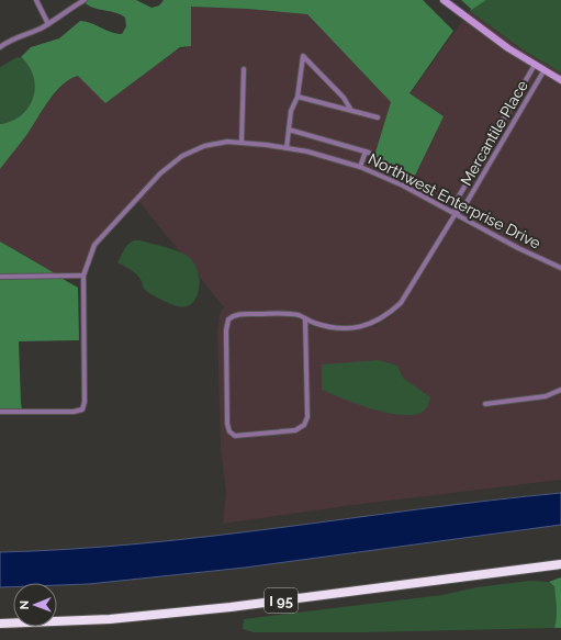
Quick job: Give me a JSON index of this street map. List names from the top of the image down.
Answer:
{
  "streets": {
    "highway": ["I 95"],
    "street": ["Mercantile Place", "Northwest Enterprise Drive"]
  },
  "crossings": [
    ["Mercantile Place", "Northwest Enterprise Drive"]
  ],
  "north": "left"
}
